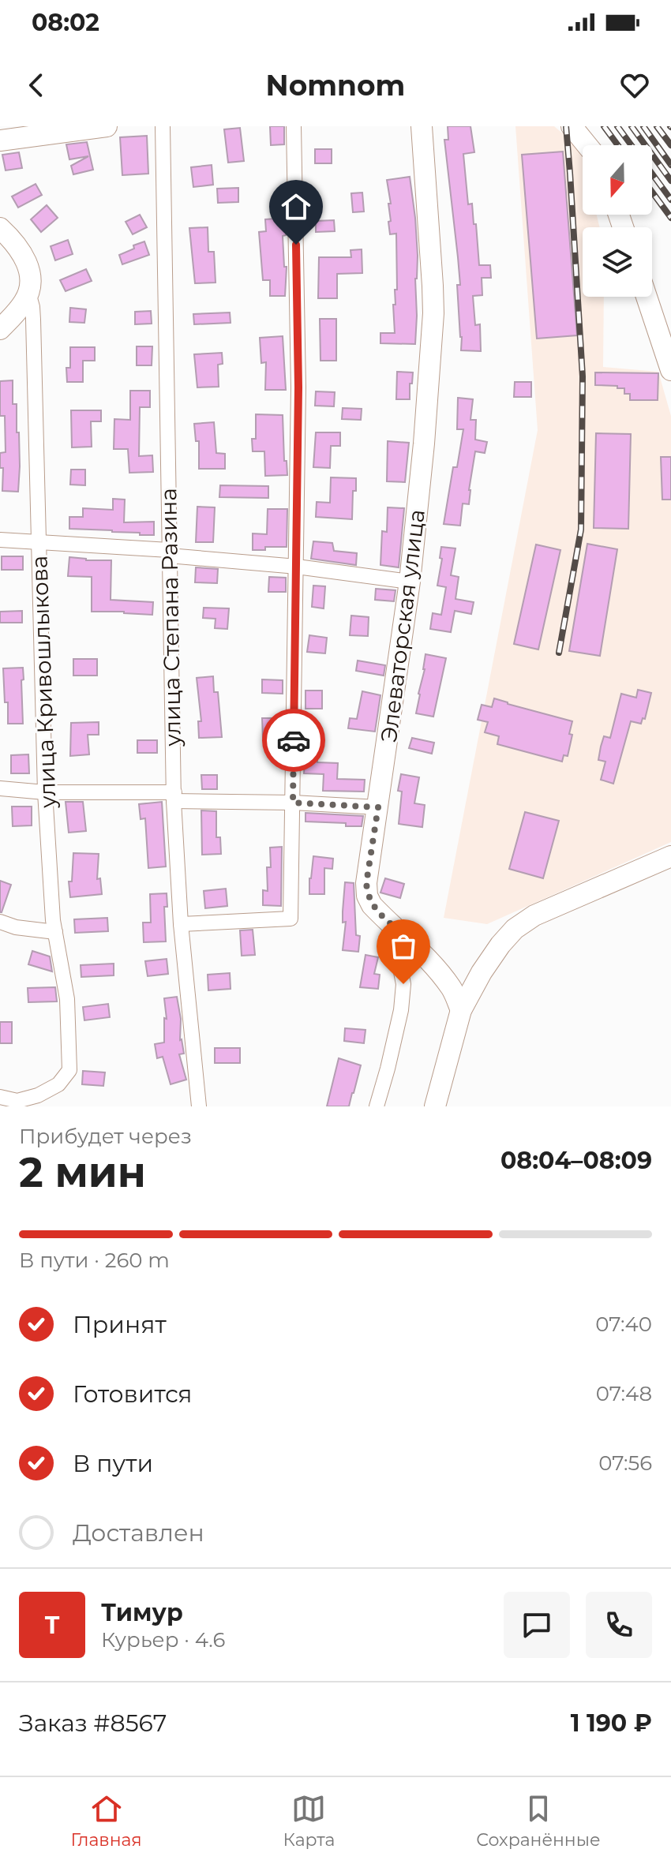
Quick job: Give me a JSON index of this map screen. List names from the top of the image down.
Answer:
{
  "streets": {
    "street": ["улица Степана Разина", "Элеваторская улица", "улица Кривошлыкова"]
  },
  "north": "bottom",
  "page": {
    "status": "08:02",
    "header": "Nomnom",
    "heading": ["2 мин", "Прибудет через", "08:04–08:09"],
    "panel": [
      "Тимур",
      "Курьер · 4.6",
      "Заказ #8567",
      "1 190 ₽"
    ],
    "bar": "В пути · 260 m",
    "list": [
      ["Принят", "07:40"],
      ["Готовится", "07:48"],
      ["В пути", "07:56"],
      "Доставлен"
    ],
    "round": "Т",
    "tabs": ["Главная", "Карта", "Сохранённые"]
  }
}
